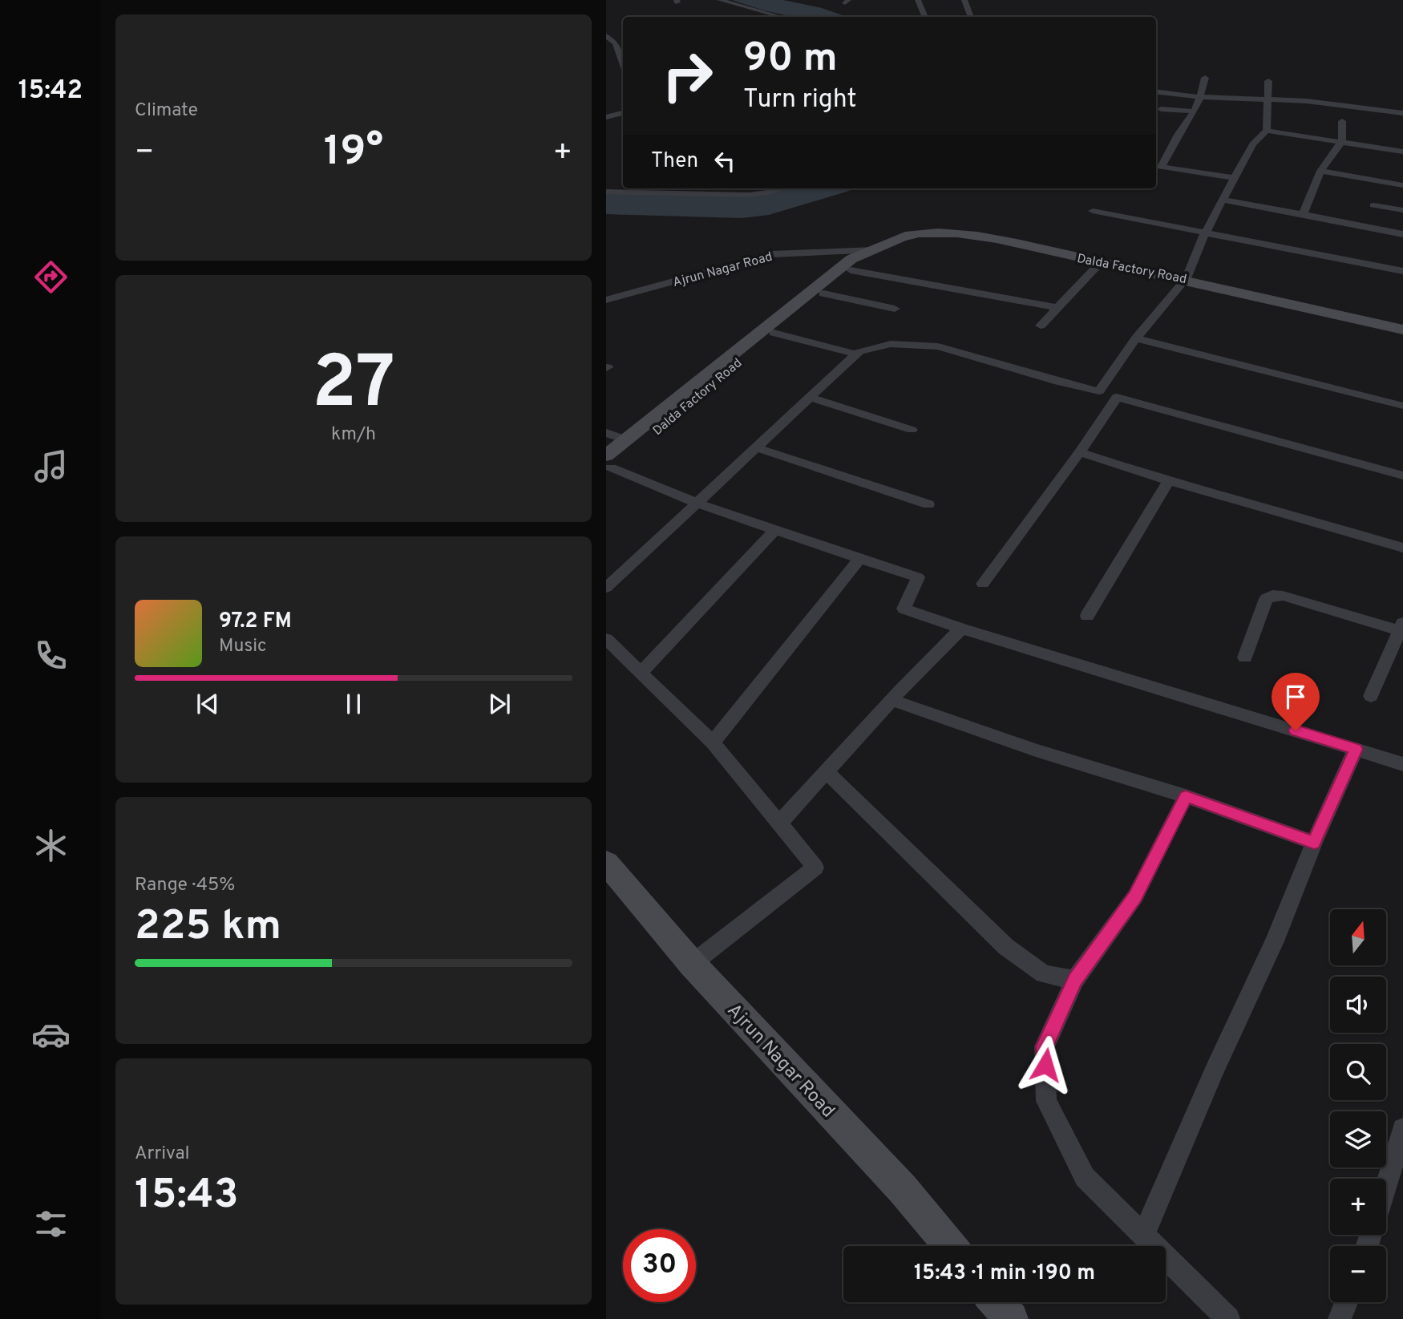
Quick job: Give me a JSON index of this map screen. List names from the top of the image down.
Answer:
{
  "streets": {
    "street": ["Dalda Factory Road", "Ajrun Nagar Road"]
  },
  "crossings": [
    ["Dalda Factory Road", "Ajrun Nagar Road"]
  ],
  "north": "top",
  "page": {
    "tabs": "15:42",
    "tile": [
      "Climate",
      ["27", "km/h"],
      ["Range · 45%", "225 km"],
      ["Arrival", "15:43"]
    ],
    "turn": ["90 m", "Turn right"],
    "heat": ["−", "19°", "+"],
    "then": "Then",
    "song": ["97.2 FM", "Music"],
    "map_buttons": ["+", "−"],
    "limit": "30",
    "trip": "15:43 · 1 min · 190 m"
  }
}
